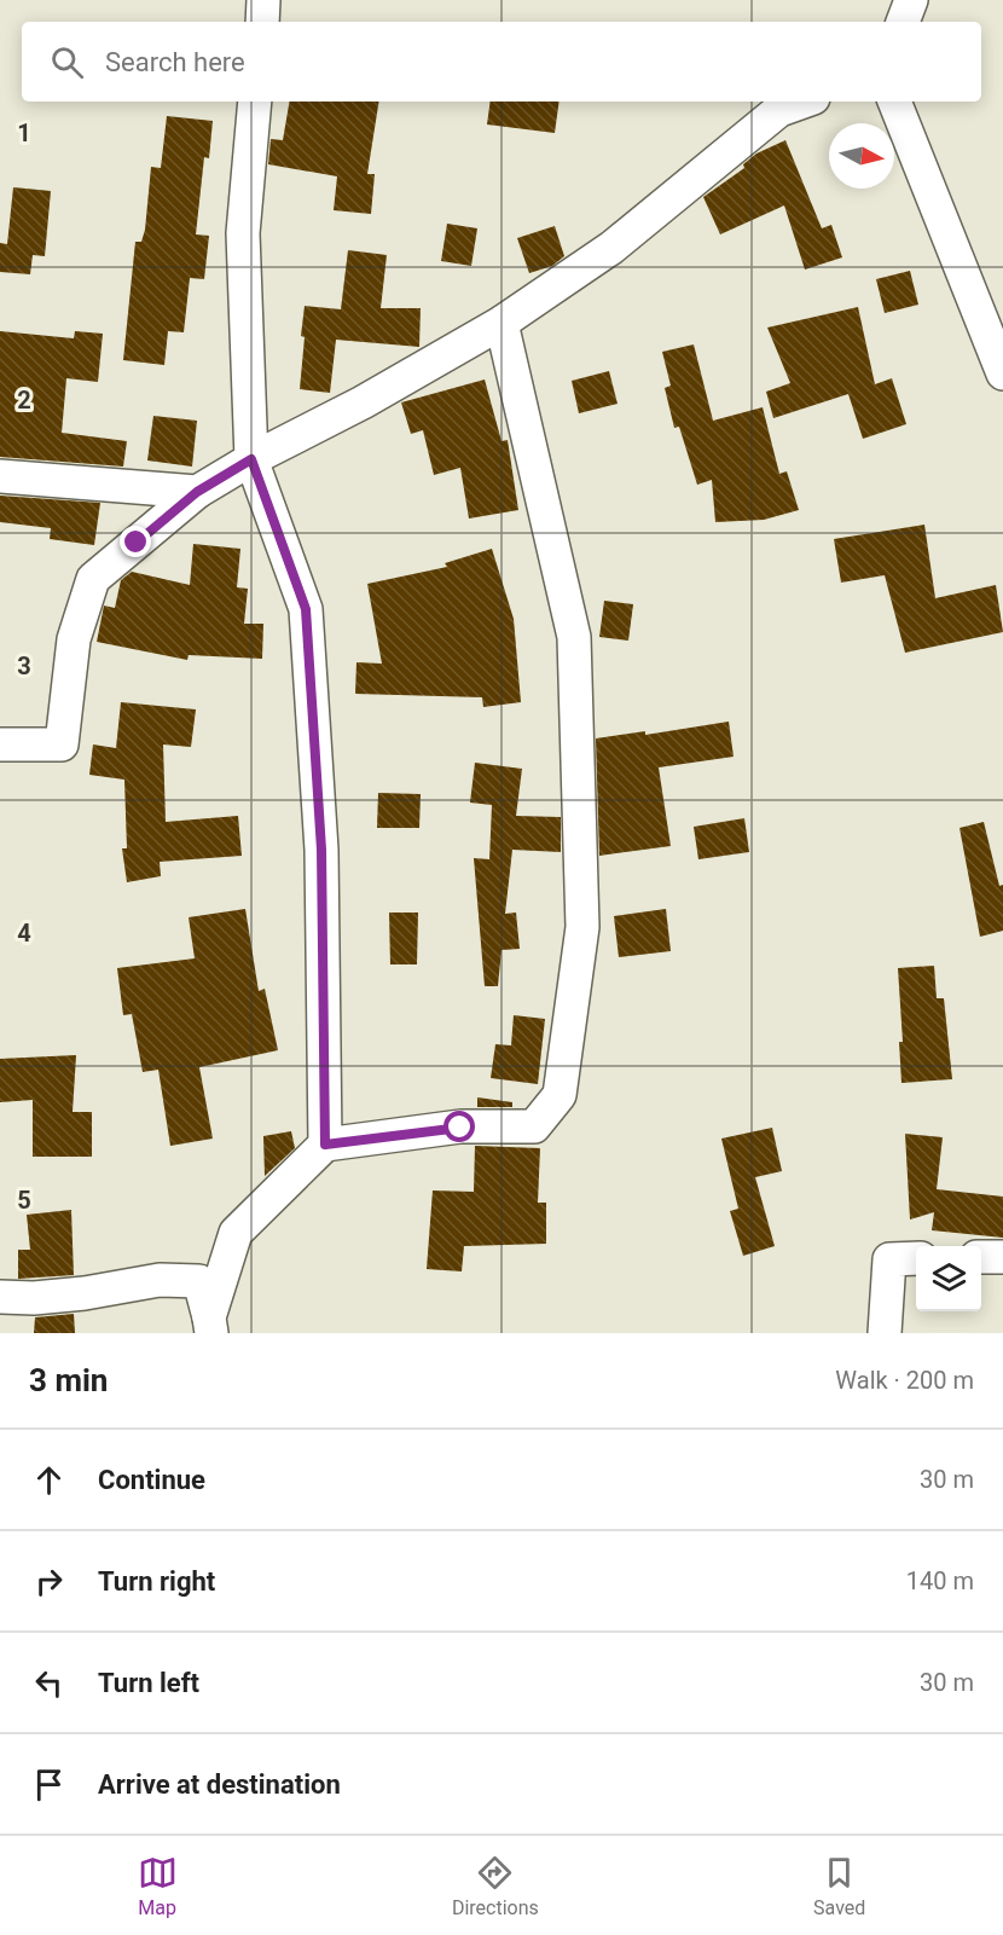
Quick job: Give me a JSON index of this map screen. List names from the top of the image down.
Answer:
{
  "north": "right",
  "page": {
    "search": "Search here",
    "heading": ["3 min", "Walk · 200 m"],
    "list": [
      ["Continue", "30 m"],
      ["Turn right", "140 m"],
      ["Turn left", "30 m"],
      "Arrive at destination"
    ],
    "nav": ["Map", "Directions", "Saved"]
  },
  "grid": {
    "rows": [
      "1",
      "2",
      "3",
      "4",
      "5"
    ]
  }
}
